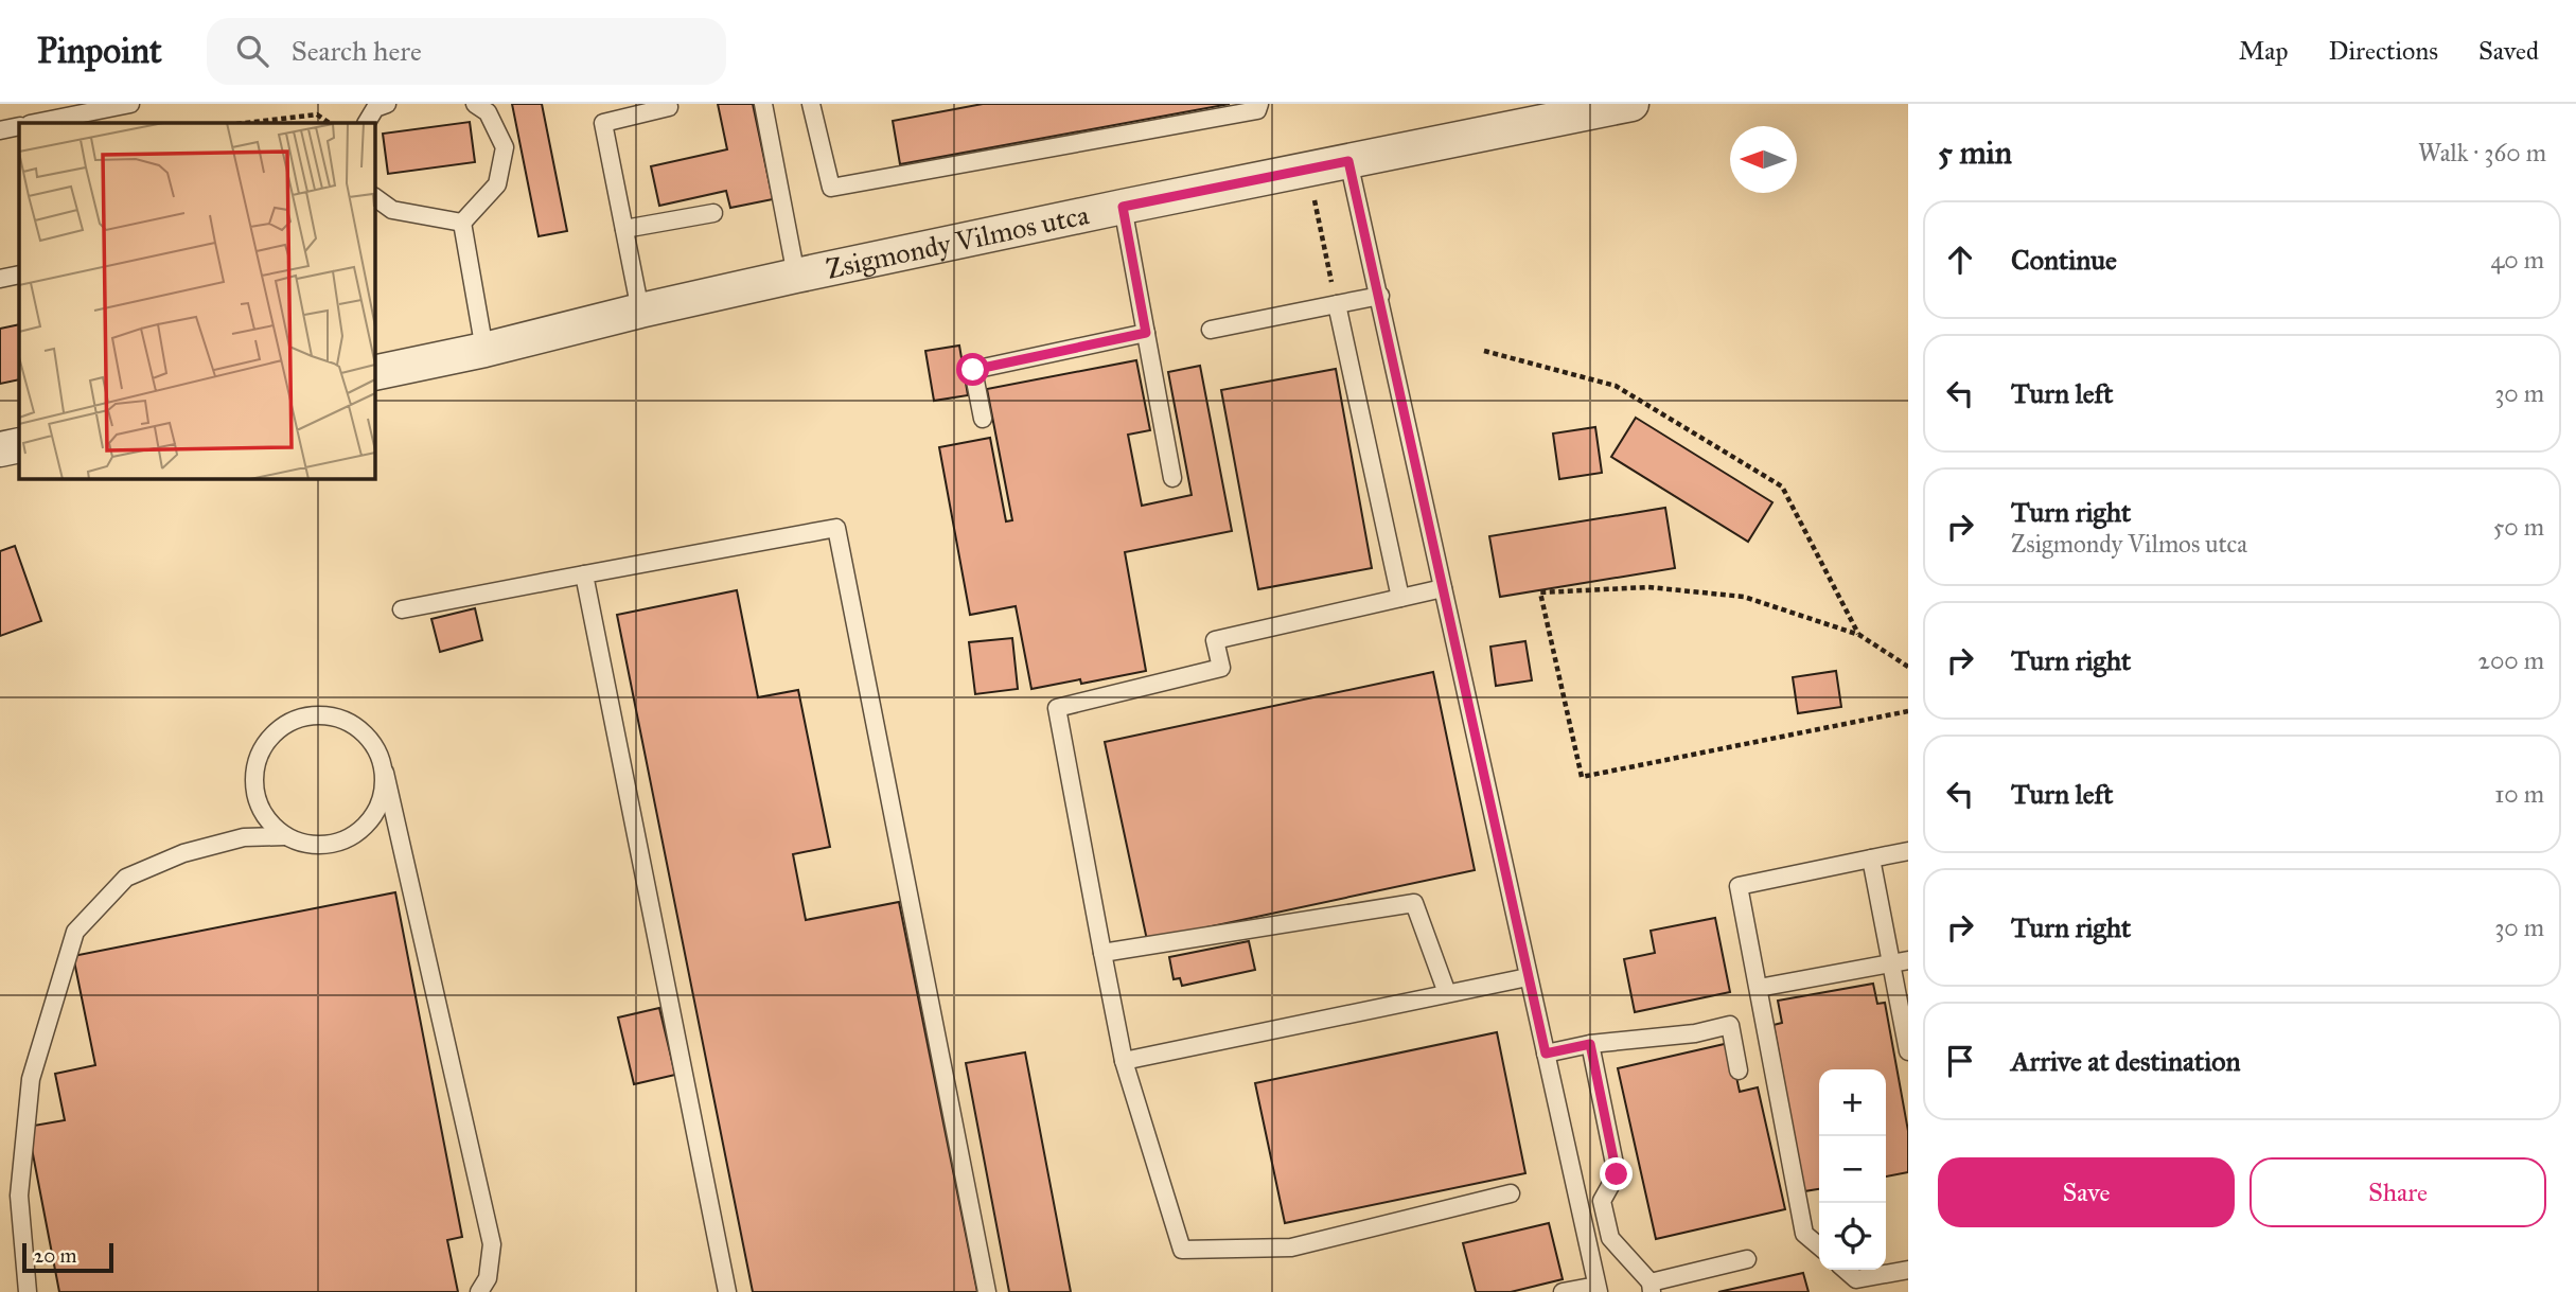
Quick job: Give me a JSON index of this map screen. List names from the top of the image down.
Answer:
{
  "streets": {
    "street": ["Zsigmondy Vilmos utca"]
  },
  "scale_bar": "20 m",
  "north": "left",
  "page": {
    "header": "Pinpoint",
    "search": "Search here",
    "nav": ["Map", "Directions", "Saved"],
    "heading": ["5 min", "Walk · 360 m"],
    "list": [
      ["Continue", "40 m"],
      ["Turn left", "30 m"],
      ["Turn right", "Zsigmondy Vilmos utca", "50 m"],
      ["Turn right", "200 m"],
      ["Turn left", "10 m"],
      ["Turn right", "30 m"],
      "Arrive at destination"
    ],
    "map_buttons": ["+", "−"],
    "buttons": ["Save", "Share"],
    "scale": "20 m"
  }
}
